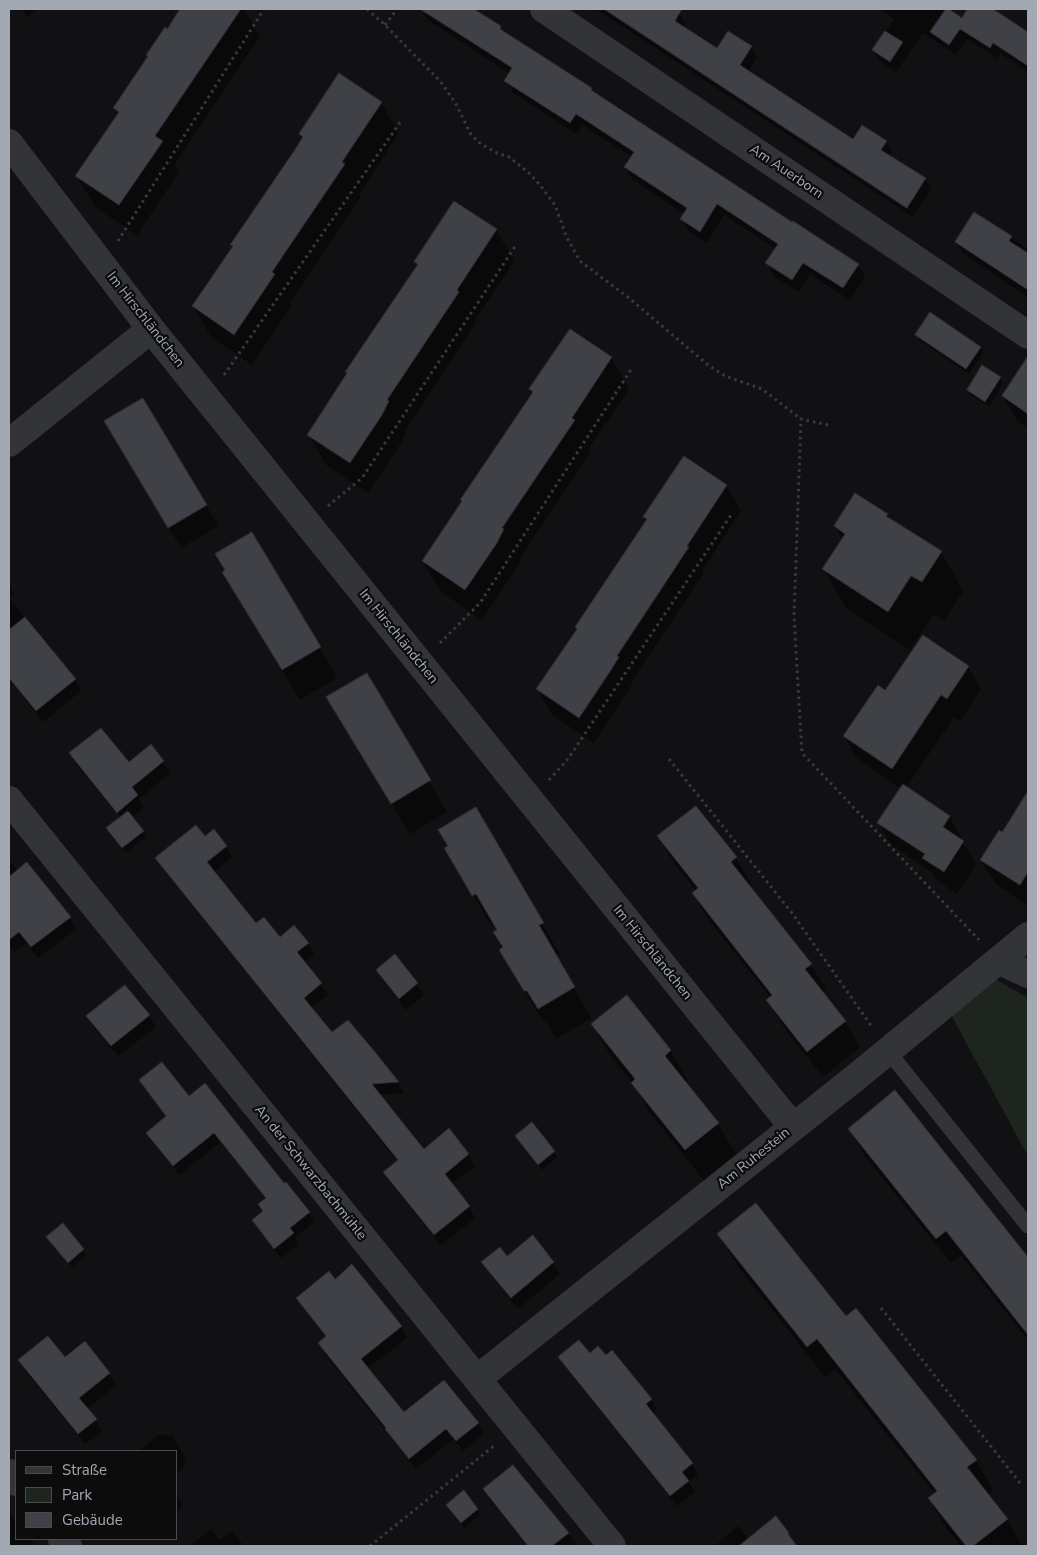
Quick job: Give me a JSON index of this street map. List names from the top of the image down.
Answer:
{
  "streets": {
    "street": [
      "Am Auerborn",
      "Im Hirschländchen",
      "Am Ruhestein",
      "An der Schwarzbachmühle"
    ]
  },
  "crossings": [
    ["Im Hirschländchen", "Am Ruhestein"],
    ["Am Ruhestein", "An der Schwarzbachmühle"]
  ],
  "legend": ["Straße", "Park", "Gebäude"]
}
